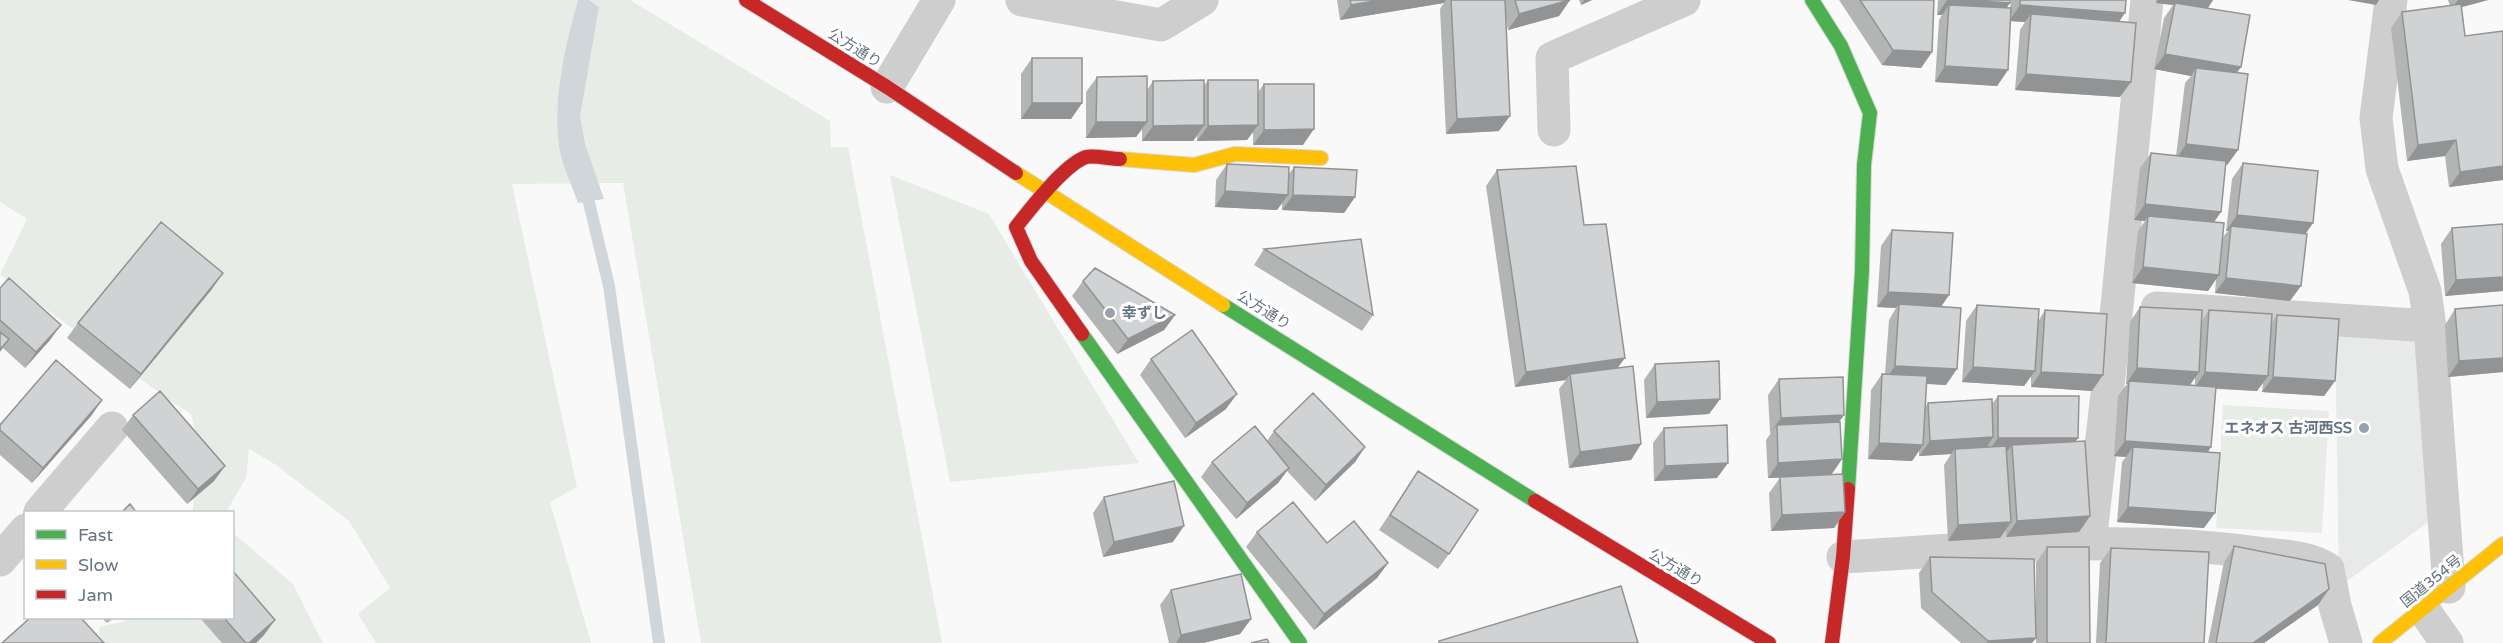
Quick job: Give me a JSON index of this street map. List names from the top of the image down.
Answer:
{
  "streets": {
    "main road": ["公方通り", "国道354号"]
  },
  "places": ["幸ずし", "エネオス 古河西SS"],
  "legend": ["Fast", "Slow", "Jam"]
}
